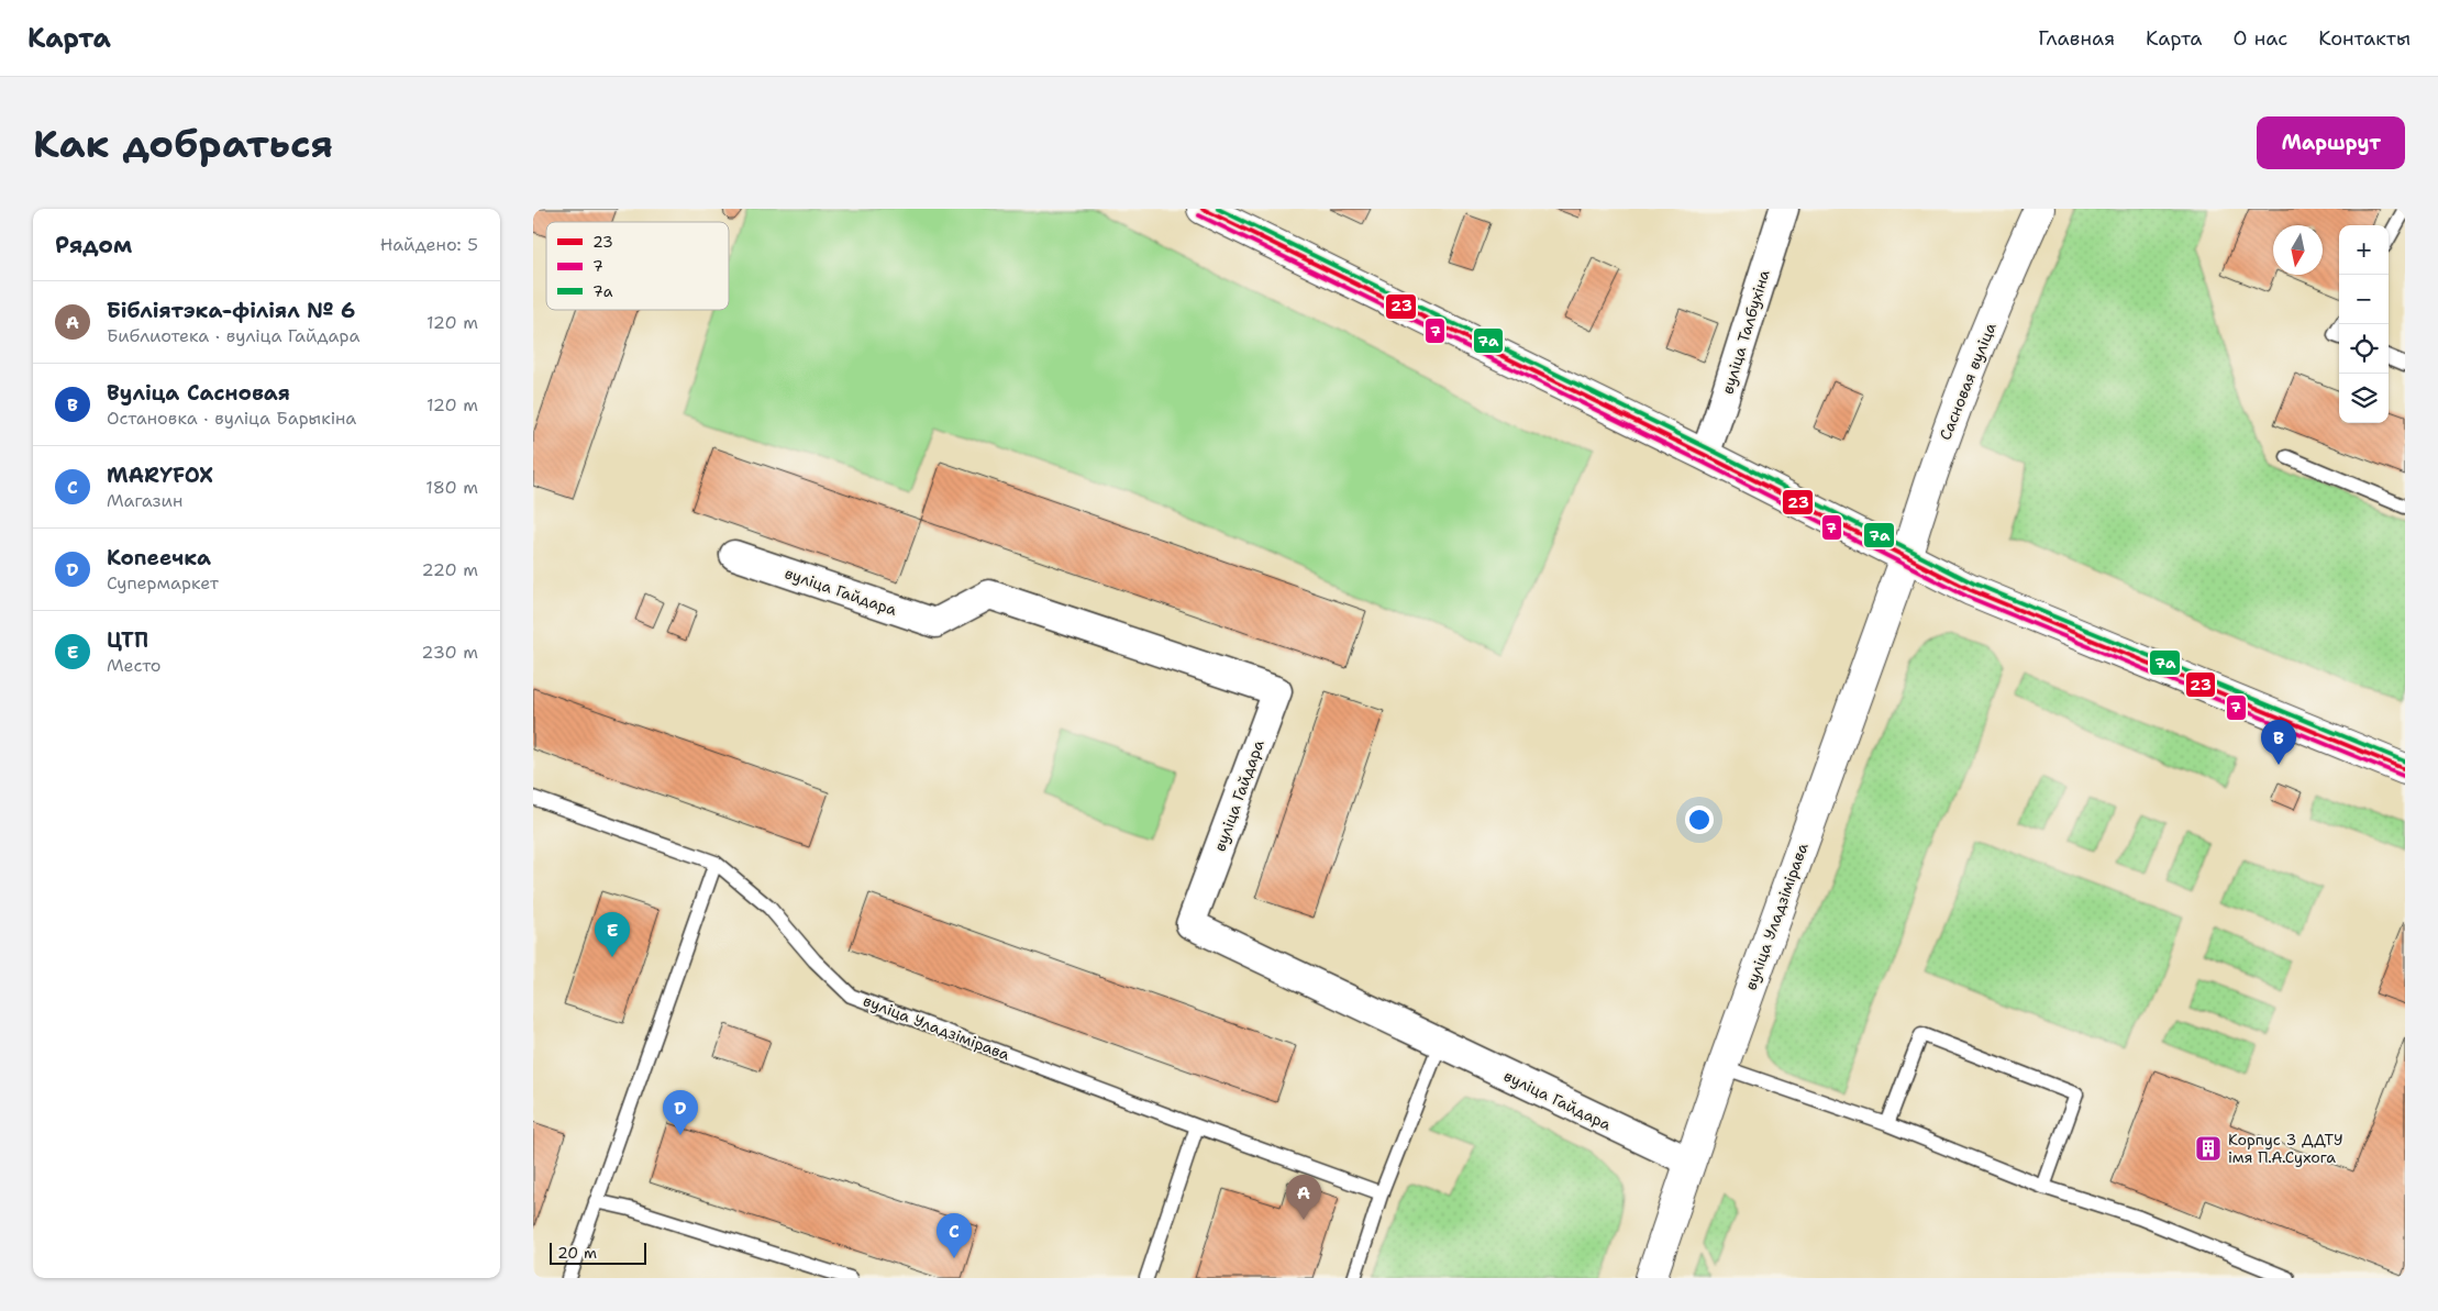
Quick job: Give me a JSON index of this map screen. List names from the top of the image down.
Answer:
{
  "streets": {
    "main road": ["Сасновая вуліца", "вуліца Уладзімірава"],
    "street": ["вуліца Талбухіна", "вуліца Гайдара"]
  },
  "crossings": [
    ["Сасновая вуліца", "вуліца Уладзімірава"],
    ["вуліца Гайдара", "вуліца Уладзімірава"]
  ],
  "places": {
    "building": ["Корпус 3 ДДТУ імя П.А.Сухога"]
  },
  "lines": ["transit line 23", "transit line 7а", "transit line 7"],
  "legend": ["23", "7", "7а"],
  "scale_bar": "20 m",
  "north": "bottom",
  "page": {
    "header": "Карта",
    "nav": [
      "Главная",
      "Карта",
      "О нас",
      "Контакты"
    ],
    "buttons": "Маршрут",
    "title": "Как добраться",
    "heading": ["Рядом", "Найдено: 5"],
    "map_buttons": ["+", "−"],
    "list": [
      {
        "mark": "A",
        "name": "Бібліятэка-філіял № 6",
        "note": "Библиотека · вуліца Гайдара",
        "value": "120 m"
      },
      {
        "mark": "B",
        "name": "Вуліца Сасновая",
        "note": "Остановка · вуліца Барыкіна",
        "value": "120 m"
      },
      {
        "mark": "C",
        "name": "MARYFOX",
        "note": "Магазин",
        "value": "180 m"
      },
      {
        "mark": "D",
        "name": "Копеечка",
        "note": "Супермаркет",
        "value": "220 m"
      },
      {
        "mark": "E",
        "name": "ЦТП",
        "note": "Место",
        "value": "230 m"
      }
    ],
    "pins": [
      "B",
      "E",
      "D",
      "A",
      "C"
    ],
    "scale": "20 m"
  }
}
